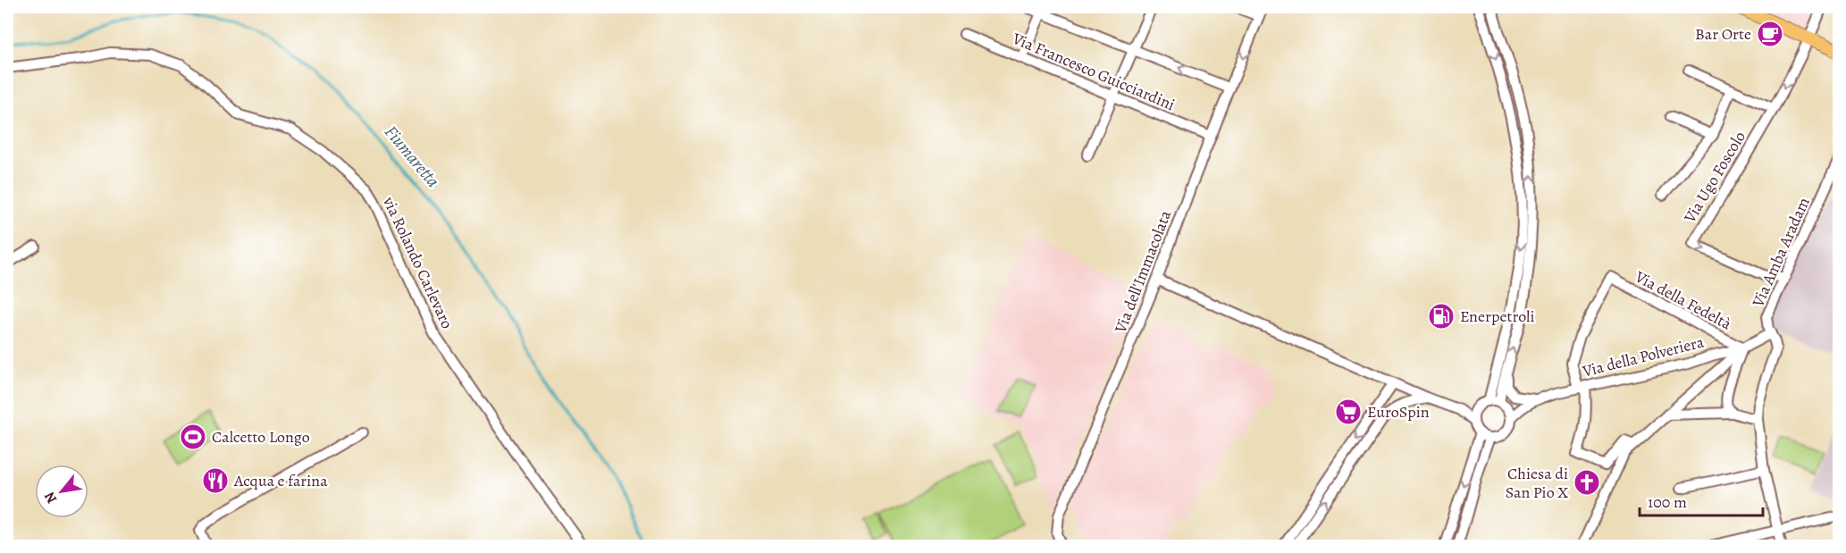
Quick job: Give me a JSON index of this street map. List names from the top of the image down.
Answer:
{
  "streets": {
    "street": [
      "Via Francesco Guicciardini",
      "Via Ugo Foscolo",
      "Via Amba Aradam",
      "via Rolando Carlevaro",
      "Via dell'Immacolata",
      "Via della Fedeltà",
      "Via della Polveriera"
    ]
  },
  "crossings": [
    ["Via Francesco Guicciardini", "Via dell'Immacolata"],
    ["Via Ugo Foscolo", "Via Amba Aradam"],
    ["Via Amba Aradam", "Via della Polveriera"],
    ["Via della Fedeltà", "Via della Polveriera"]
  ],
  "water": ["Fiumaretta"],
  "places": {
    "cafe": ["Bar Orte"],
    "fuel station": ["Enerpetroli"],
    "supermarket": ["EuroSpin"],
    "sports": ["Calcetto Longo"],
    "restaurant": ["Acqua e farina"],
    "church": ["Chiesa di San Pio X"]
  },
  "scale_bar": "100 m",
  "north": "bottom left"
}
